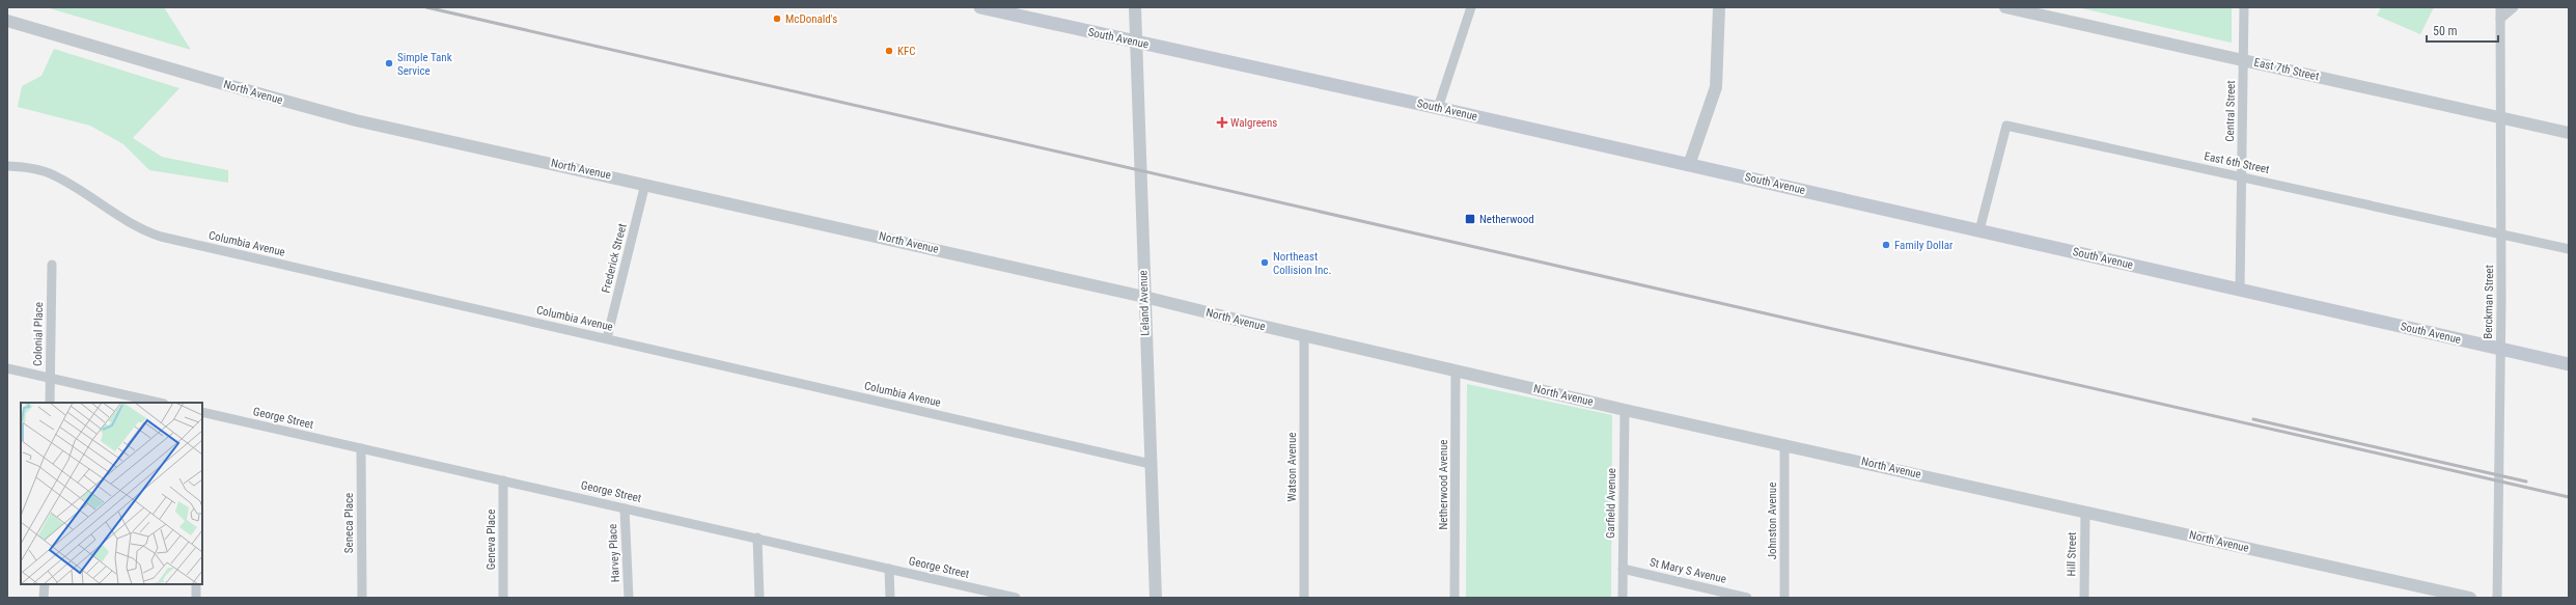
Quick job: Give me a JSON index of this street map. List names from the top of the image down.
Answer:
{
  "streets": {
    "main road": ["South Avenue"],
    "street": [
      "East 7th Street",
      "North Avenue",
      "Central Street",
      "East 6th Street",
      "Columbia Avenue",
      "Frederick Street",
      "Berckman Street",
      "Leland Avenue",
      "Colonial Place",
      "George Street",
      "Watson Avenue",
      "Netherwood Avenue",
      "Garfield Avenue",
      "Johnston Avenue",
      "Seneca Place",
      "Geneva Place",
      "Harvey Place",
      "Hill Street",
      "St Mary S Avenue"
    ]
  },
  "crossings": [
    ["South Avenue", "Central Street"],
    ["South Avenue", "East 6th Street"],
    ["South Avenue", "Berckman Street"],
    ["South Avenue", "Leland Avenue"],
    ["East 7th Street", "Central Street"],
    ["East 7th Street", "Berckman Street"],
    ["North Avenue", "Frederick Street"],
    ["North Avenue", "Leland Avenue"],
    ["North Avenue", "Watson Avenue"],
    ["North Avenue", "Netherwood Avenue"],
    ["North Avenue", "Garfield Avenue"],
    ["North Avenue", "Johnston Avenue"],
    ["North Avenue", "Hill Street"],
    ["Central Street", "East 6th Street"],
    ["East 6th Street", "Berckman Street"],
    ["Columbia Avenue", "Frederick Street"],
    ["Columbia Avenue", "Leland Avenue"],
    ["George Street", "Seneca Place"],
    ["George Street", "Geneva Place"],
    ["George Street", "Harvey Place"],
    ["Garfield Avenue", "St Mary S Avenue"]
  ],
  "places": {
    "other": [
      "McDonald's",
      "KFC",
      "Simple Tank Service",
      "Family Dollar",
      "Northeast Collision Inc."
    ],
    "health": ["Walgreens"],
    "transit": ["Netherwood"]
  },
  "scale_bar": "50 m"
}
